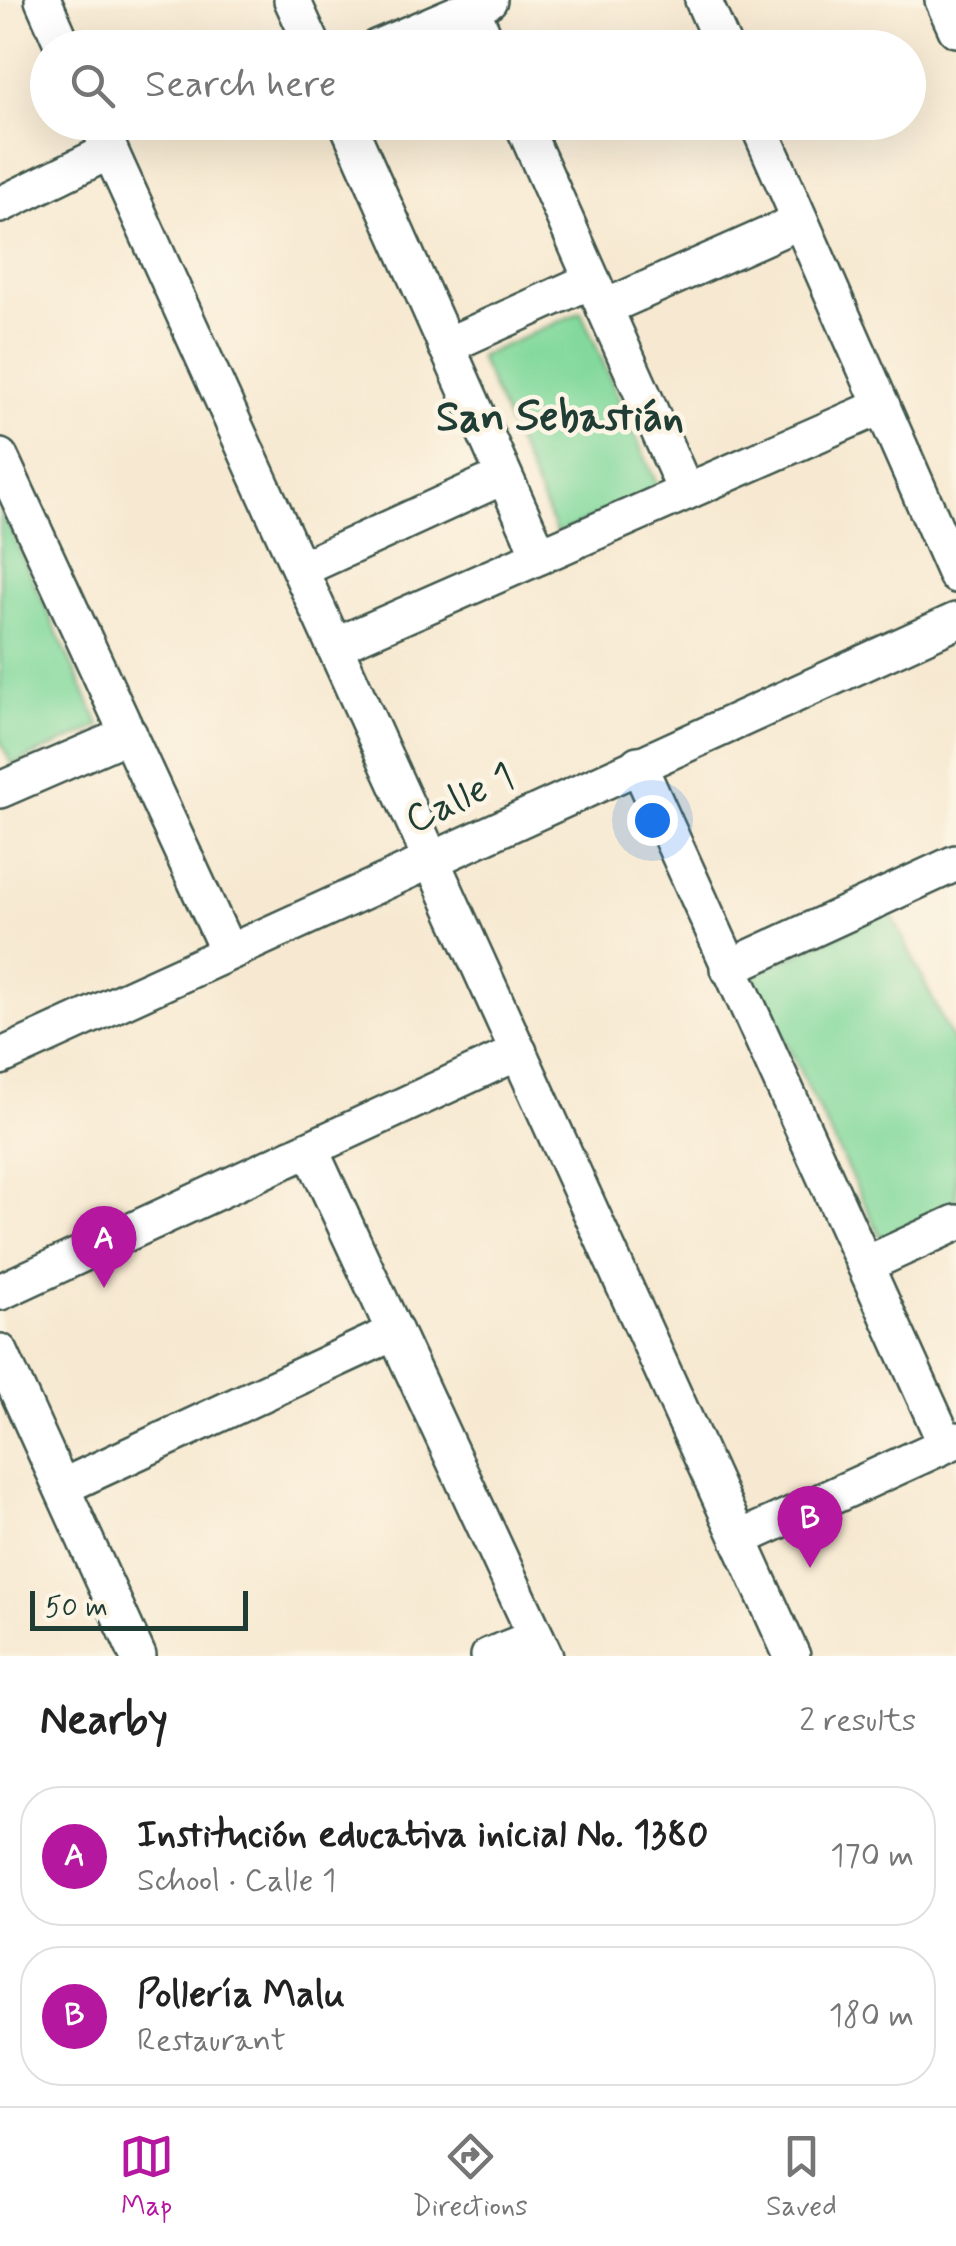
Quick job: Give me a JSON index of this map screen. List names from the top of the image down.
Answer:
{
  "streets": {
    "street": ["Calle 1"]
  },
  "districts": ["San Sebastián"],
  "scale_bar": "50 m",
  "page": {
    "search": "Search here",
    "pins": ["A", "B"],
    "scale": "50 m",
    "heading": ["Nearby", "2 results"],
    "list": [
      {
        "mark": "A",
        "name": "Institución educativa inicial No. 1380",
        "note": "School · Calle 1",
        "value": "170 m"
      },
      {
        "mark": "B",
        "name": "Pollería Malu",
        "note": "Restaurant",
        "value": "180 m"
      }
    ],
    "nav": ["Map", "Directions", "Saved"]
  }
}
